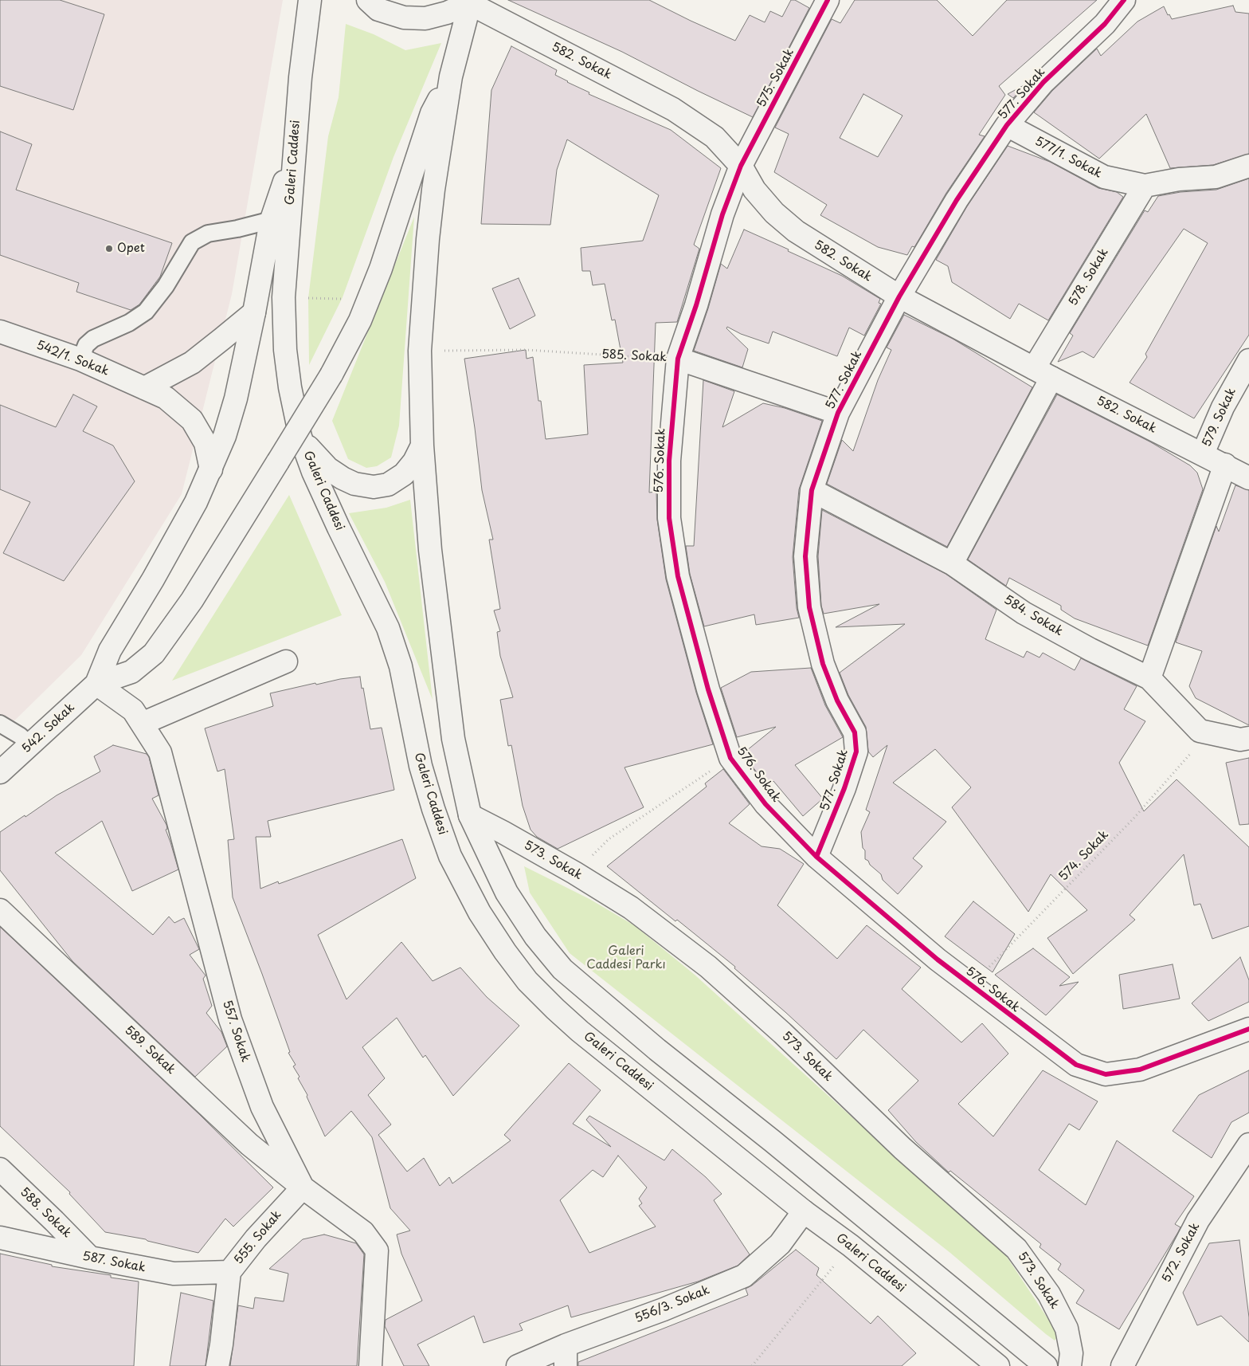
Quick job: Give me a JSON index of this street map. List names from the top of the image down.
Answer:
{
  "streets": {
    "street": [
      "582. Sokak",
      "575. Sokak",
      "577. Sokak",
      "577/1. Sokak",
      "Galeri Caddesi",
      "578. Sokak",
      "585. Sokak",
      "542/1. Sokak",
      "579. Sokak",
      "576. Sokak",
      "584. Sokak",
      "542. Sokak",
      "573. Sokak",
      "557. Sokak",
      "589. Sokak",
      "588. Sokak",
      "555. Sokak",
      "572. Sokak",
      "587. Sokak",
      "556/3. Sokak"
    ],
    "path": ["574. Sokak"]
  },
  "crossings": [
    ["582. Sokak", "575. Sokak"],
    ["582. Sokak", "577. Sokak"],
    ["582. Sokak", "578. Sokak"],
    ["582. Sokak", "579. Sokak"],
    ["582. Sokak", "576. Sokak"],
    ["575. Sokak", "576. Sokak"],
    ["577. Sokak", "577/1. Sokak"],
    ["577. Sokak", "585. Sokak"],
    ["577. Sokak", "576. Sokak"],
    ["577. Sokak", "584. Sokak"],
    ["577/1. Sokak", "578. Sokak"],
    ["Galeri Caddesi", "556/3. Sokak"],
    ["578. Sokak", "584. Sokak"],
    ["585. Sokak", "576. Sokak"],
    ["576. Sokak", "574. Sokak"],
    ["584. Sokak", "574. Sokak"],
    ["542. Sokak", "557. Sokak"],
    ["557. Sokak", "589. Sokak"],
    ["557. Sokak", "555. Sokak"],
    ["589. Sokak", "555. Sokak"],
    ["588. Sokak", "587. Sokak"],
    ["555. Sokak", "587. Sokak"]
  ],
  "parks": ["Galeri Caddesi Parkı"],
  "places": ["Opet"]
}
